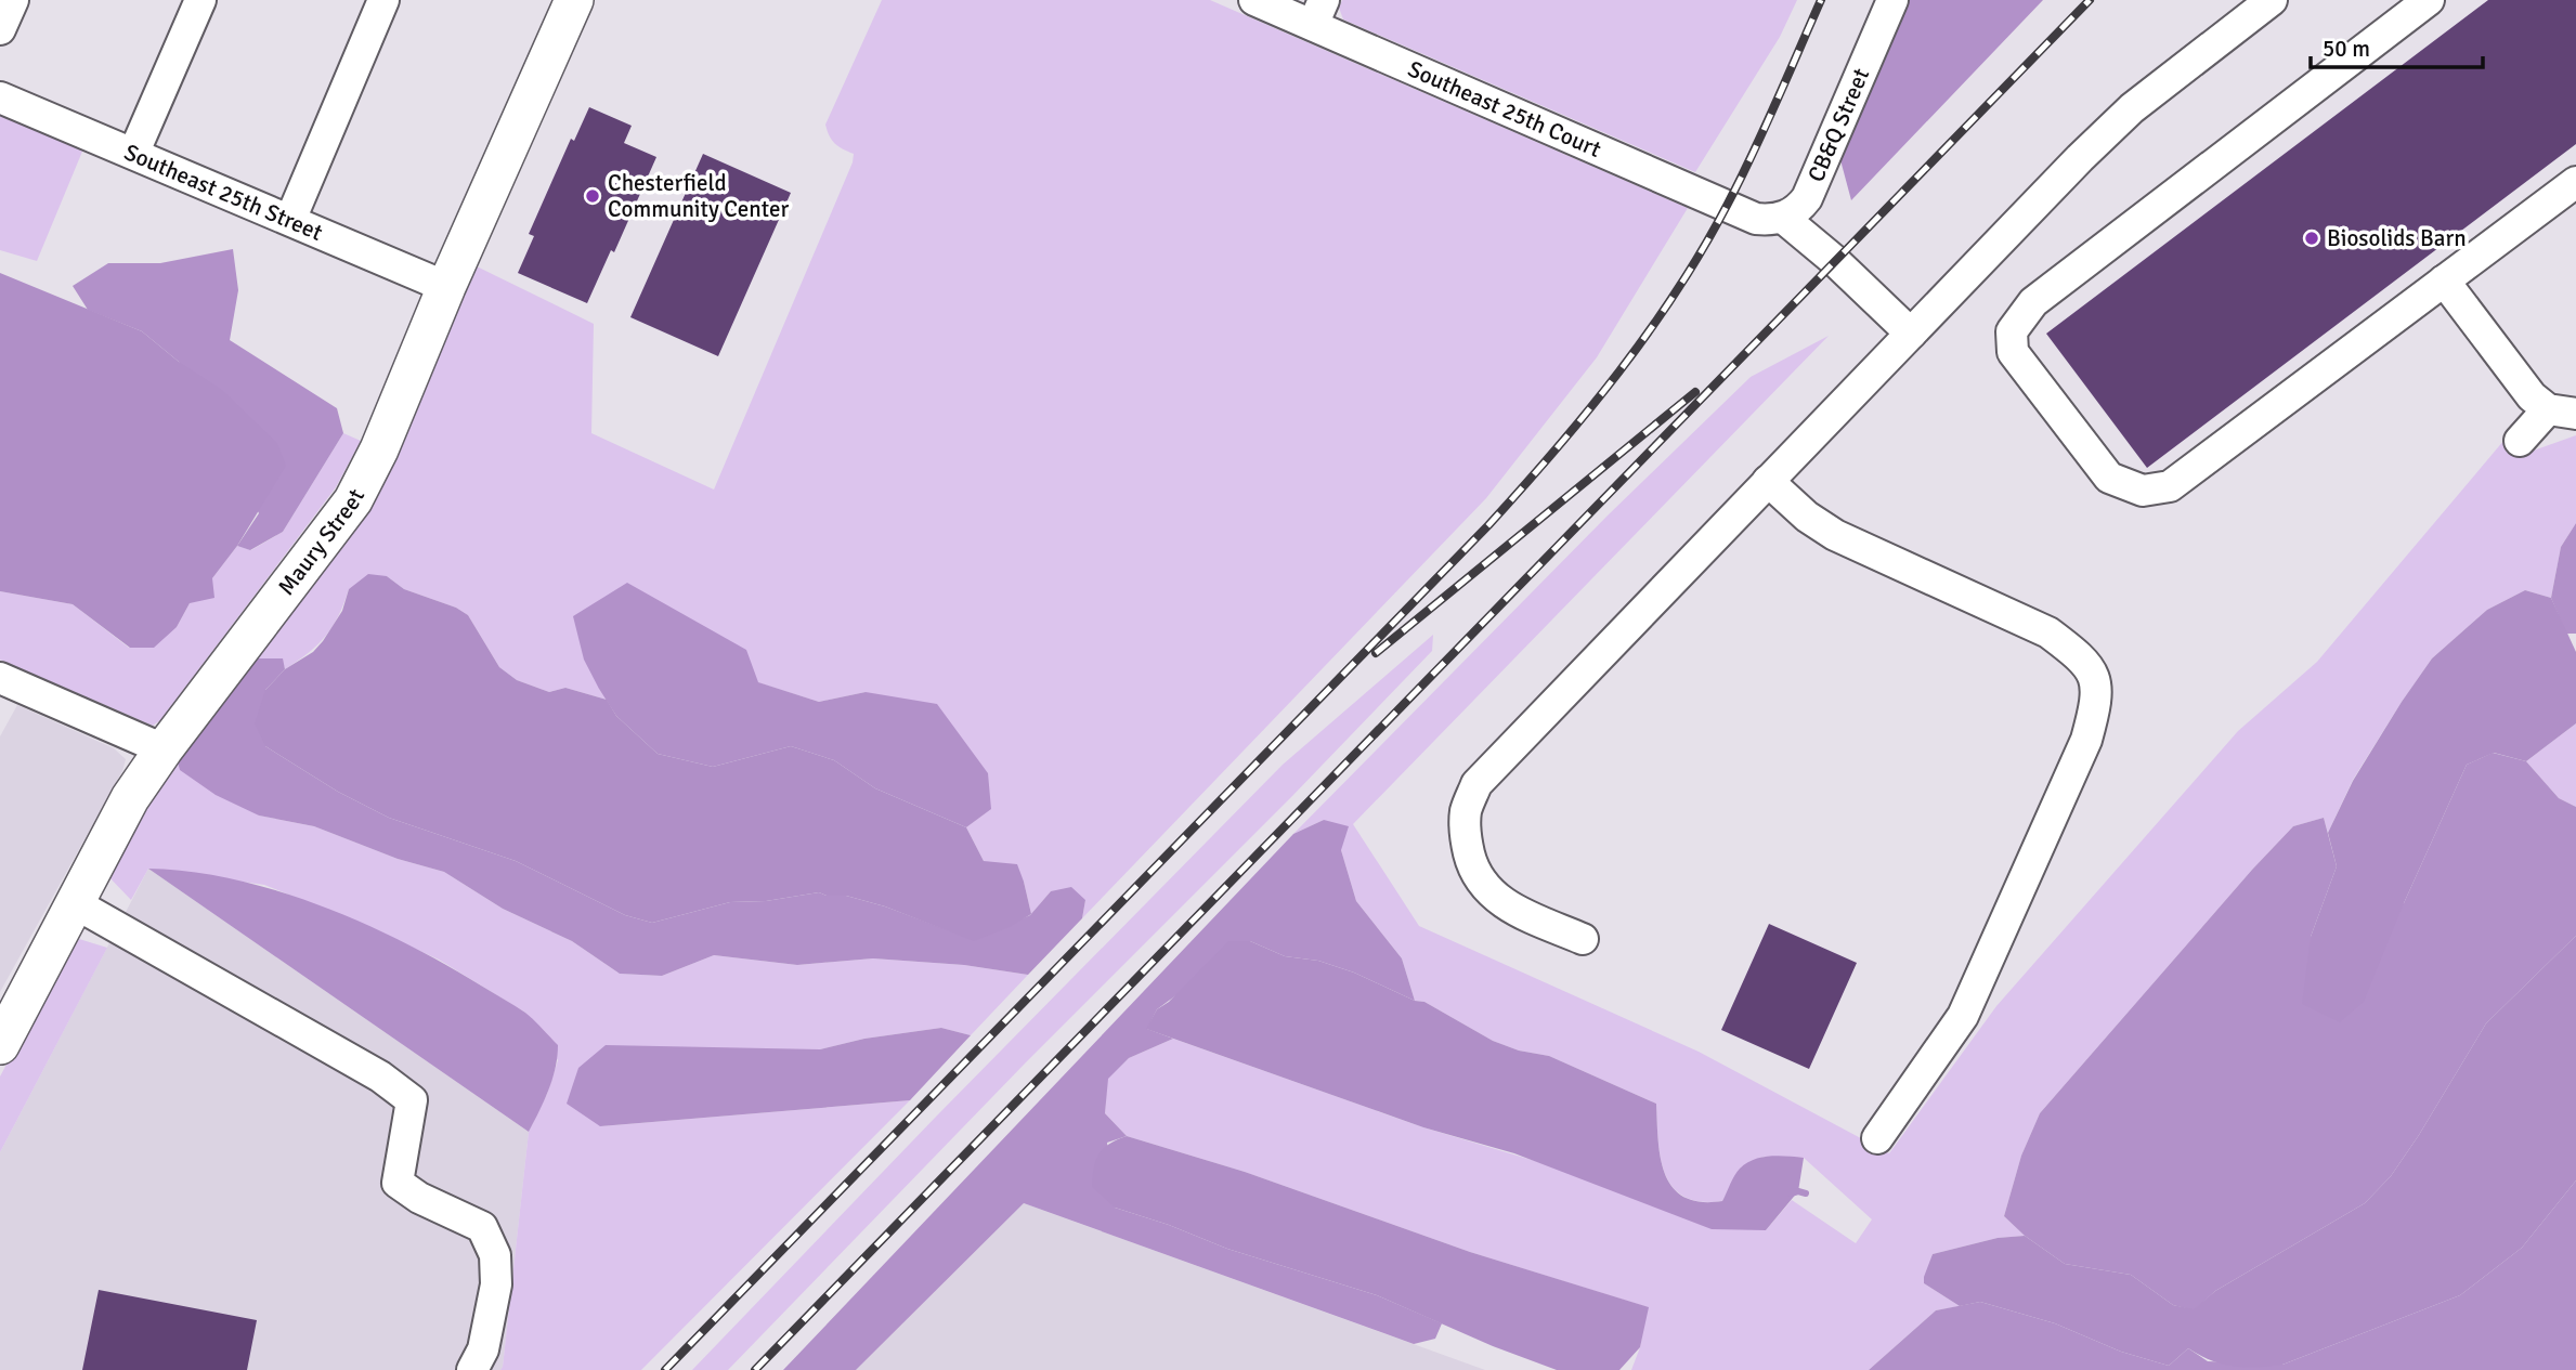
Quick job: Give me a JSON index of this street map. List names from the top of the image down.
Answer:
{
  "streets": {
    "main road": ["Maury Street"],
    "street": ["Southeast 25th Court", "CB&Q Street", "Southeast 25th Street"]
  },
  "crossings": [
    ["Southeast 25th Court", "CB&Q Street"],
    ["Southeast 25th Street", "Maury Street"]
  ],
  "places": ["Chesterfield Community Center", "Biosolids Barn"],
  "scale_bar": "50 m"
}
